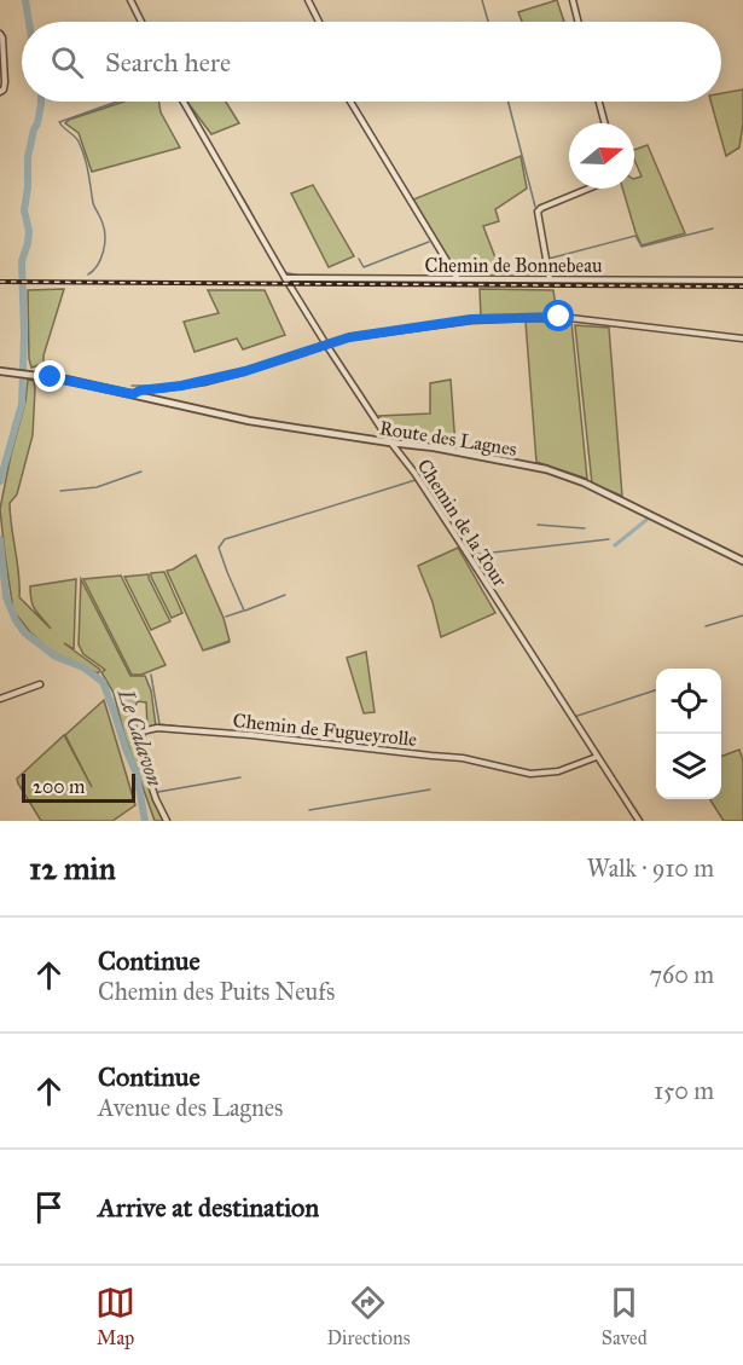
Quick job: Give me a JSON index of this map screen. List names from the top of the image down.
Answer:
{
  "streets": {
    "street": [
      "Chemin de Bonnebeau",
      "Route des Lagnes",
      "Chemin de la Tour",
      "Chemin de Fugueyrolle"
    ]
  },
  "crossings": [
    ["Chemin de Bonnebeau", "Chemin de la Tour"],
    ["Route des Lagnes", "Chemin de la Tour"],
    ["Chemin de la Tour", "Chemin de Fugueyrolle"]
  ],
  "water": ["Le Calavon"],
  "scale_bar": "200 m",
  "north": "right",
  "page": {
    "search": "Search here",
    "scale": "200 m",
    "heading": ["12 min", "Walk · 910 m"],
    "list": [
      ["Continue", "Chemin des Puits Neufs", "760 m"],
      ["Continue", "Avenue des Lagnes", "150 m"],
      "Arrive at destination"
    ],
    "nav": ["Map", "Directions", "Saved"]
  }
}
